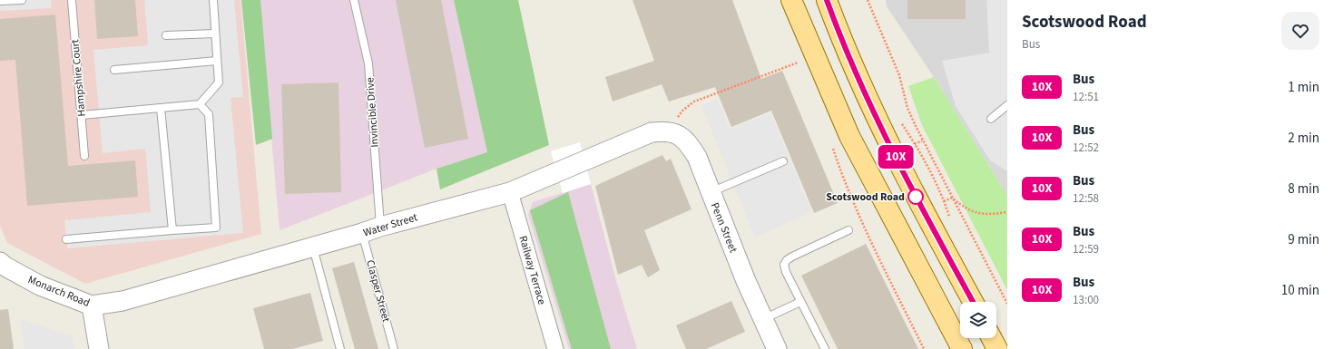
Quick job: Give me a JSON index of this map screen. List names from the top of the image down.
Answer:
{
  "streets": {
    "street": [
      "Water Street",
      "Penn Street",
      "Railway Terrace",
      "Monarch Road"
    ],
    "lane": ["Hampshire Court", "Invincible Drive", "Clasper Street"]
  },
  "crossings": [
    ["Invincible Drive", "Water Street"],
    ["Water Street", "Penn Street"],
    ["Water Street", "Railway Terrace"],
    ["Water Street", "Monarch Road"],
    ["Water Street", "Clasper Street"]
  ],
  "places": ["Scotswood Road"],
  "lines": ["bus line 10X"],
  "page": {
    "on_map": "10X",
    "heading": ["Scotswood Road", "Bus"],
    "list": [
      {
        "mark": "10X",
        "name": "Bus",
        "note": "12:51",
        "value": "1 min"
      },
      {
        "mark": "10X",
        "name": "Bus",
        "note": "12:52",
        "value": "2 min"
      },
      {
        "mark": "10X",
        "name": "Bus",
        "note": "12:58",
        "value": "8 min"
      },
      {
        "mark": "10X",
        "name": "Bus",
        "note": "12:59",
        "value": "9 min"
      },
      {
        "mark": "10X",
        "name": "Bus",
        "note": "13:00",
        "value": "10 min"
      }
    ]
  }
}
